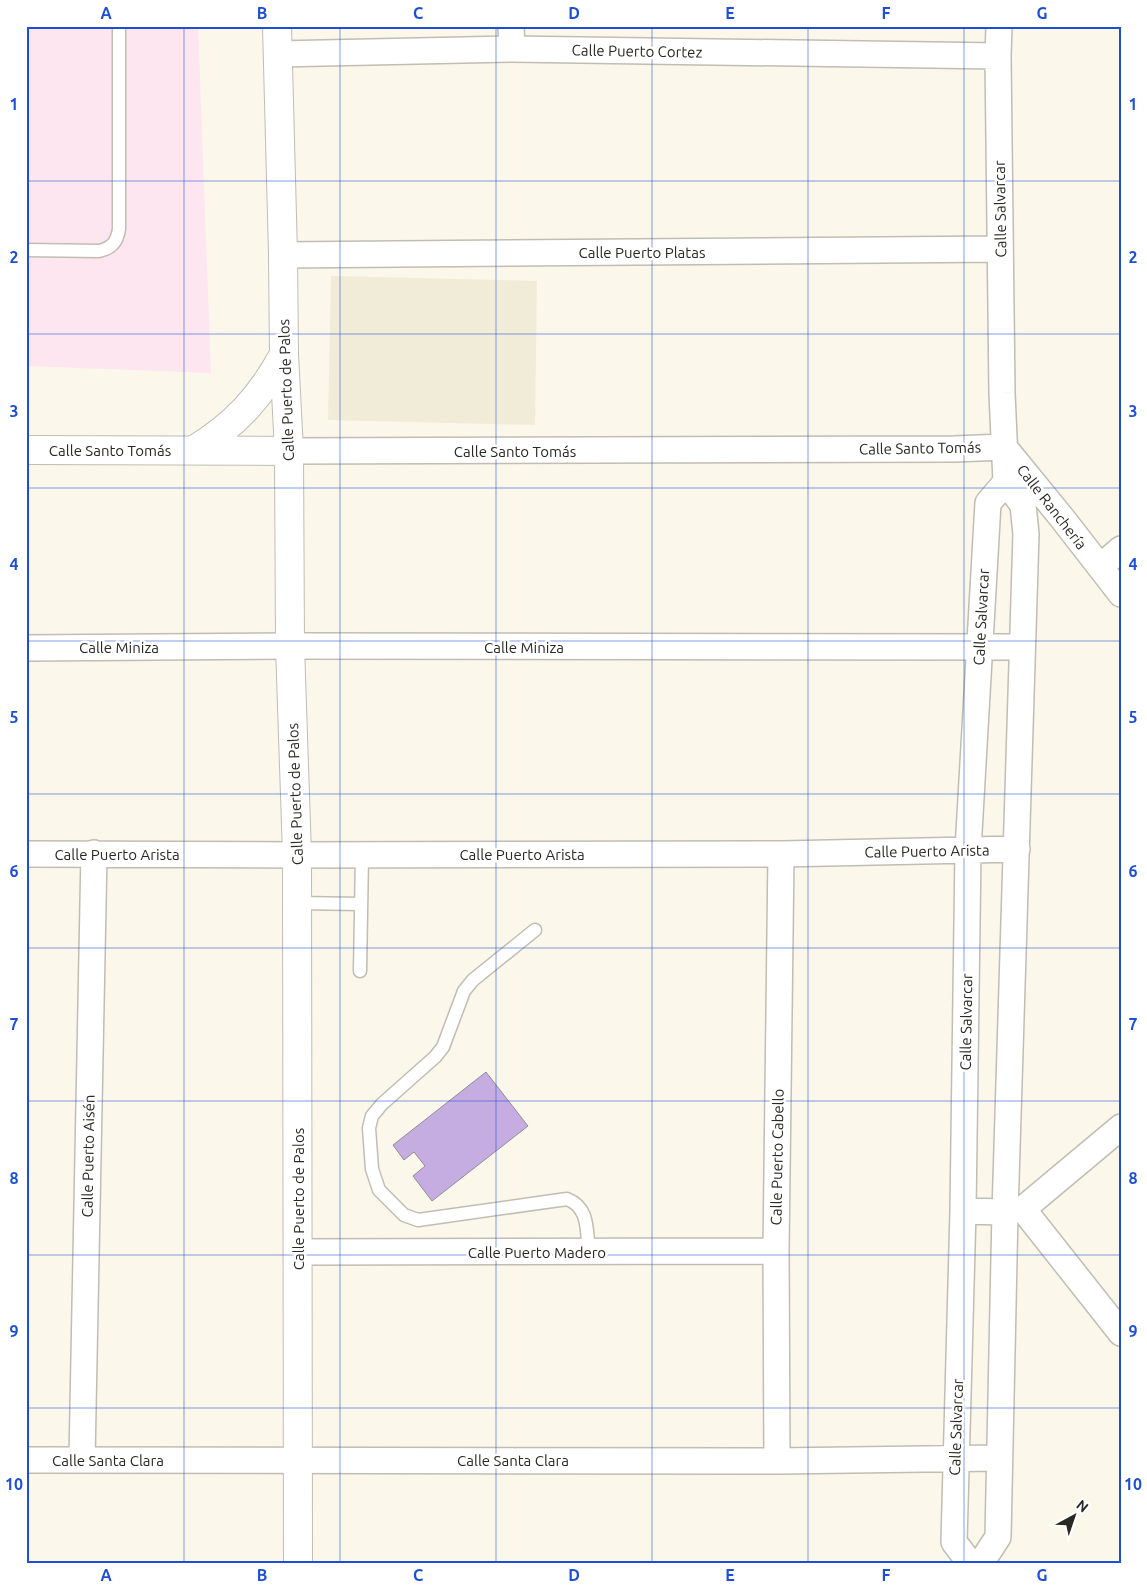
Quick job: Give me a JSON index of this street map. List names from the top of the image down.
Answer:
{
  "streets": {
    "street": [
      "Calle Puerto Cortez",
      "Calle Salvarcar",
      "Calle Puerto Platas",
      "Calle Puerto de Palos",
      "Calle Santo Tomás",
      "Calle Ranchería",
      "Calle Miniza",
      "Calle Puerto Arista",
      "Calle Puerto Aisén",
      "Calle Puerto Cabello",
      "Calle Puerto Madero",
      "Calle Santa Clara"
    ]
  },
  "crossings": [
    ["Calle Puerto Cortez", "Calle Salvarcar"],
    ["Calle Puerto Cortez", "Calle Puerto de Palos"],
    ["Calle Salvarcar", "Calle Puerto Platas"],
    ["Calle Salvarcar", "Calle Santo Tomás"],
    ["Calle Salvarcar", "Calle Ranchería"],
    ["Calle Salvarcar", "Calle Miniza"],
    ["Calle Salvarcar", "Calle Puerto Arista"],
    ["Calle Salvarcar", "Calle Santa Clara"],
    ["Calle Puerto Platas", "Calle Puerto de Palos"],
    ["Calle Puerto de Palos", "Calle Santo Tomás"],
    ["Calle Puerto de Palos", "Calle Miniza"],
    ["Calle Puerto de Palos", "Calle Puerto Arista"],
    ["Calle Puerto de Palos", "Calle Puerto Madero"],
    ["Calle Puerto de Palos", "Calle Santa Clara"],
    ["Calle Santo Tomás", "Calle Ranchería"],
    ["Calle Puerto Arista", "Calle Puerto Aisén"],
    ["Calle Puerto Arista", "Calle Puerto Cabello"],
    ["Calle Puerto Aisén", "Calle Santa Clara"],
    ["Calle Puerto Cabello", "Calle Puerto Madero"],
    ["Calle Puerto Cabello", "Calle Santa Clara"]
  ],
  "north": "top right",
  "grid": {
    "columns": [
      "A",
      "B",
      "C",
      "D",
      "E",
      "F",
      "G"
    ],
    "rows": [
      "1",
      "2",
      "3",
      "4",
      "5",
      "6",
      "7",
      "8",
      "9",
      "10"
    ]
  }
}
